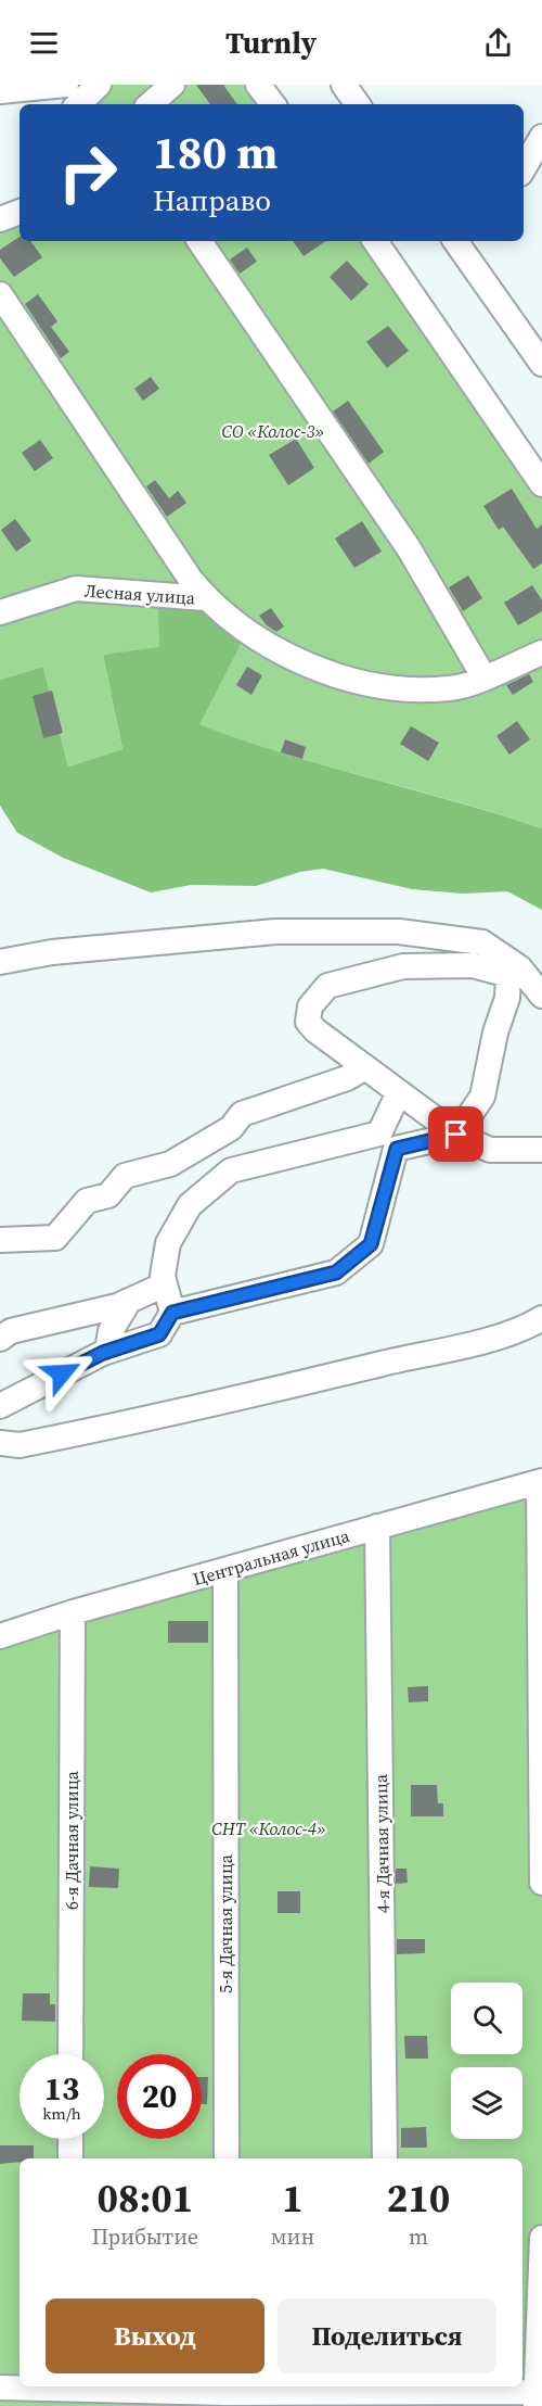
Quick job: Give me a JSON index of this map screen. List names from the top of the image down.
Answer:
{
  "streets": {
    "street": [
      "Лесная улица",
      "Центральная улица",
      "6-я Дачная улица",
      "4-я Дачная улица",
      "5-я Дачная улица"
    ]
  },
  "crossings": [
    ["Центральная улица", "6-я Дачная улица"],
    ["Центральная улица", "4-я Дачная улица"],
    ["Центральная улица", "5-я Дачная улица"]
  ],
  "parks": ["СО «Колос-3»", "СНТ «Колос-4»"],
  "page": {
    "header": "Turnly",
    "turn": ["180 m", "Направо"],
    "speed": "13 km/h",
    "limit": "20",
    "eta": [
      "08:01",
      "Прибытие",
      "1",
      "мин",
      "210",
      "m"
    ],
    "buttons": ["Выход", "Поделиться"]
  }
}
